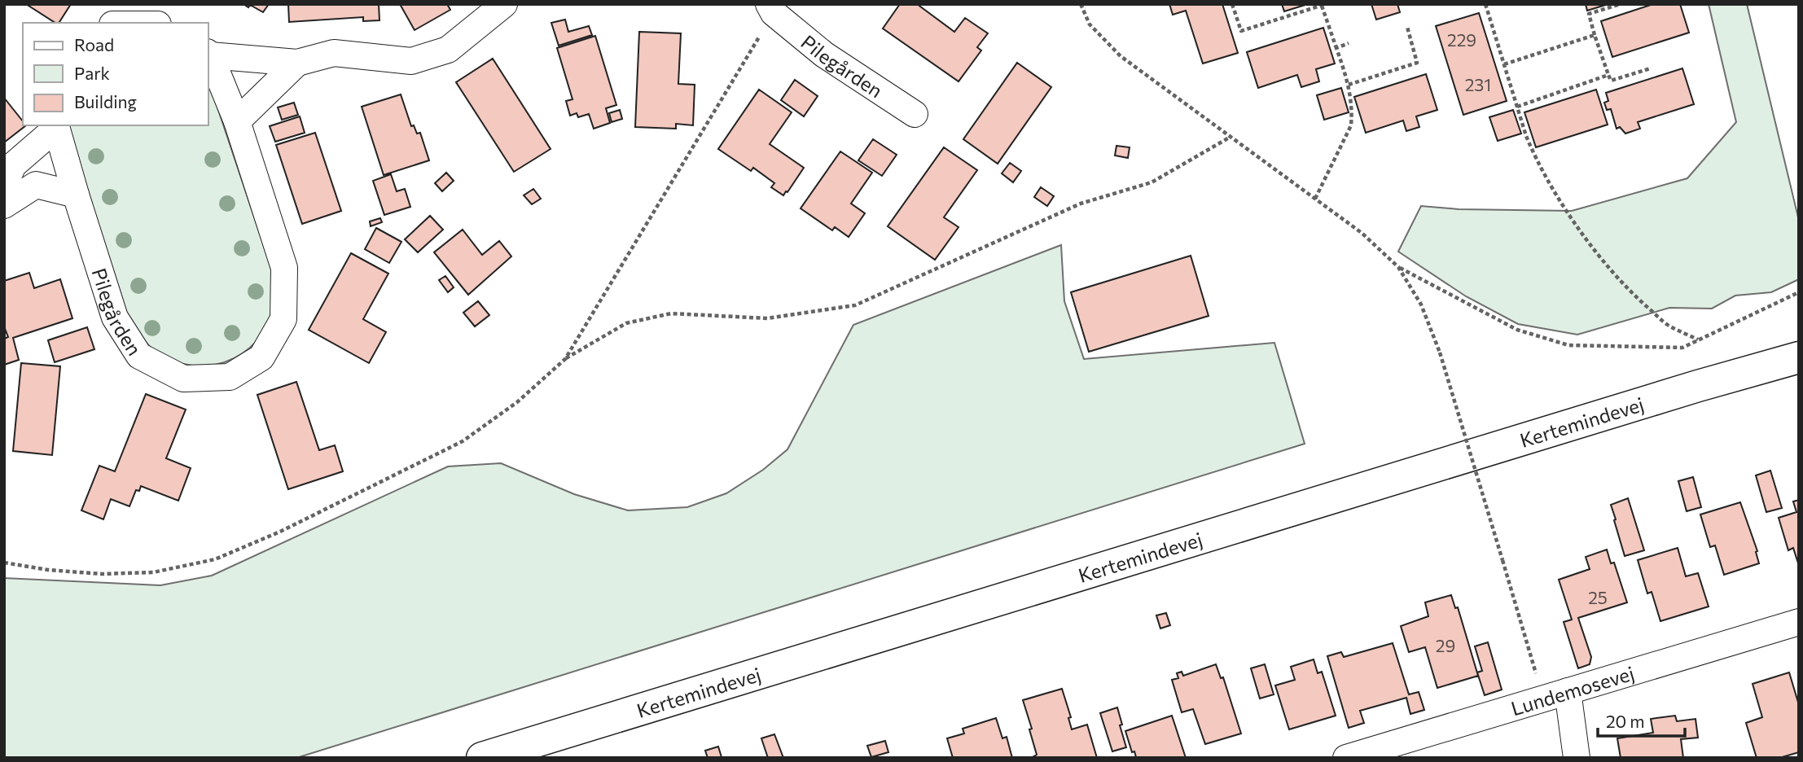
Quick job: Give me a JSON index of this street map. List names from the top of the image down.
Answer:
{
  "streets": {
    "main road": ["Kertemindevej"],
    "street": ["Pilegården", "Lundemosevej"]
  },
  "house_numbers": [
    "229",
    "231",
    "25",
    "29"
  ],
  "legend": ["Road", "Park", "Building"],
  "scale_bar": "20 m"
}
